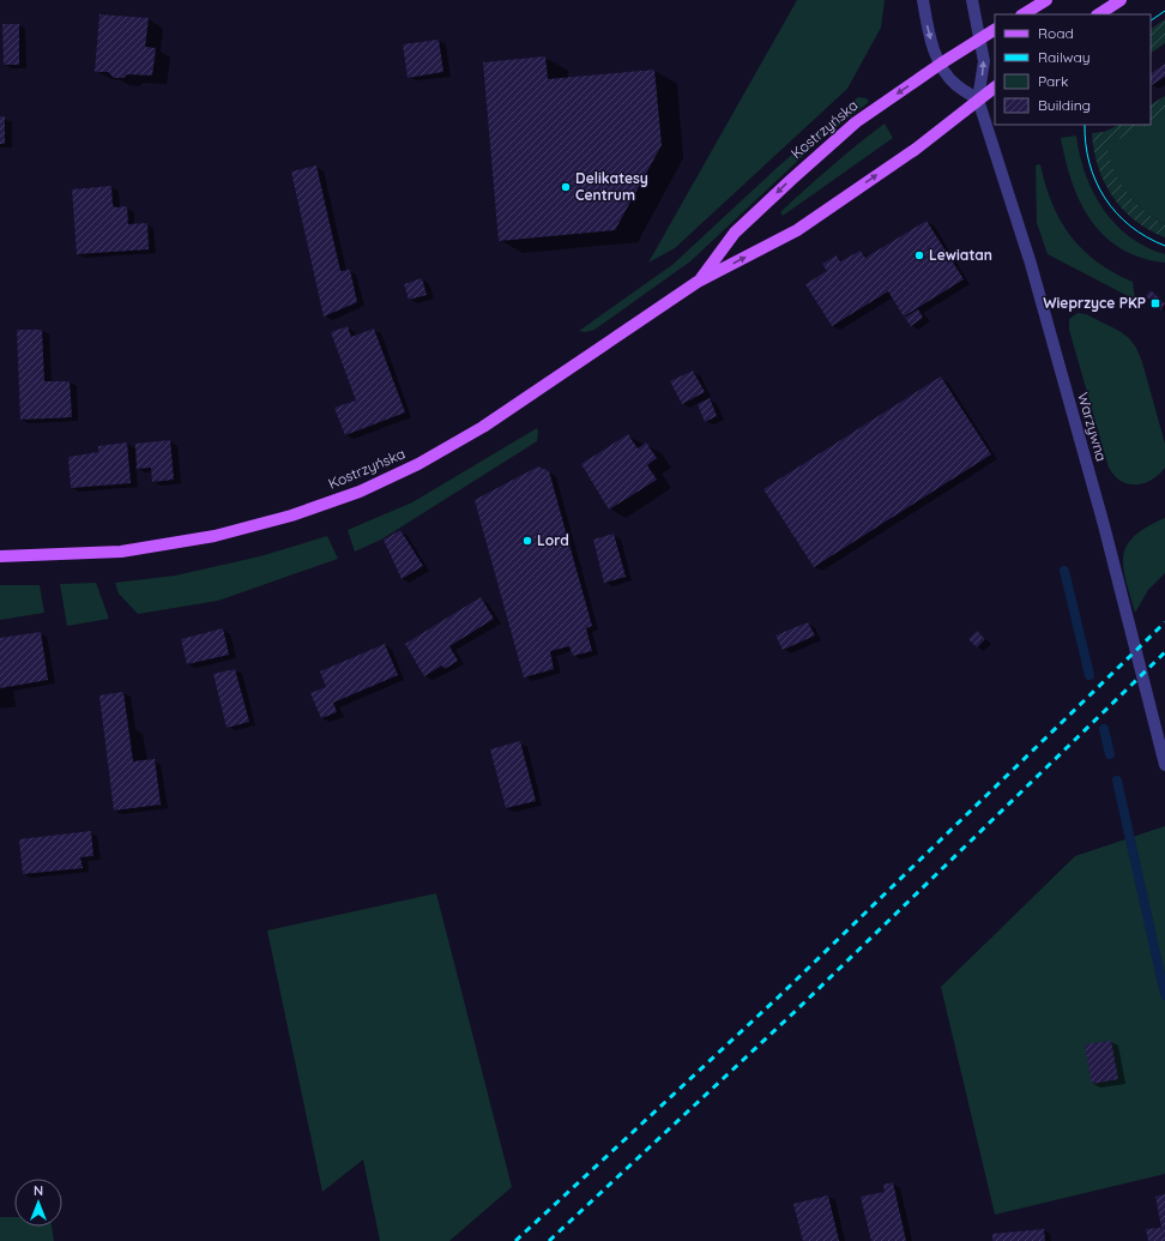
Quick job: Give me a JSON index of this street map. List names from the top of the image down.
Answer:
{
  "streets": {
    "main road": ["Kostrzyńska"],
    "street": ["Warzywna"]
  },
  "crossings": [
    ["Kostrzyńska", "Warzywna"]
  ],
  "places": {
    "other": ["Delikatesy Centrum", "Lewiatan", "Lord"],
    "transit": ["Wieprzyce PKP"]
  },
  "legend": [
    "Road",
    "Railway",
    "Park",
    "Building"
  ],
  "north": "top"
}
